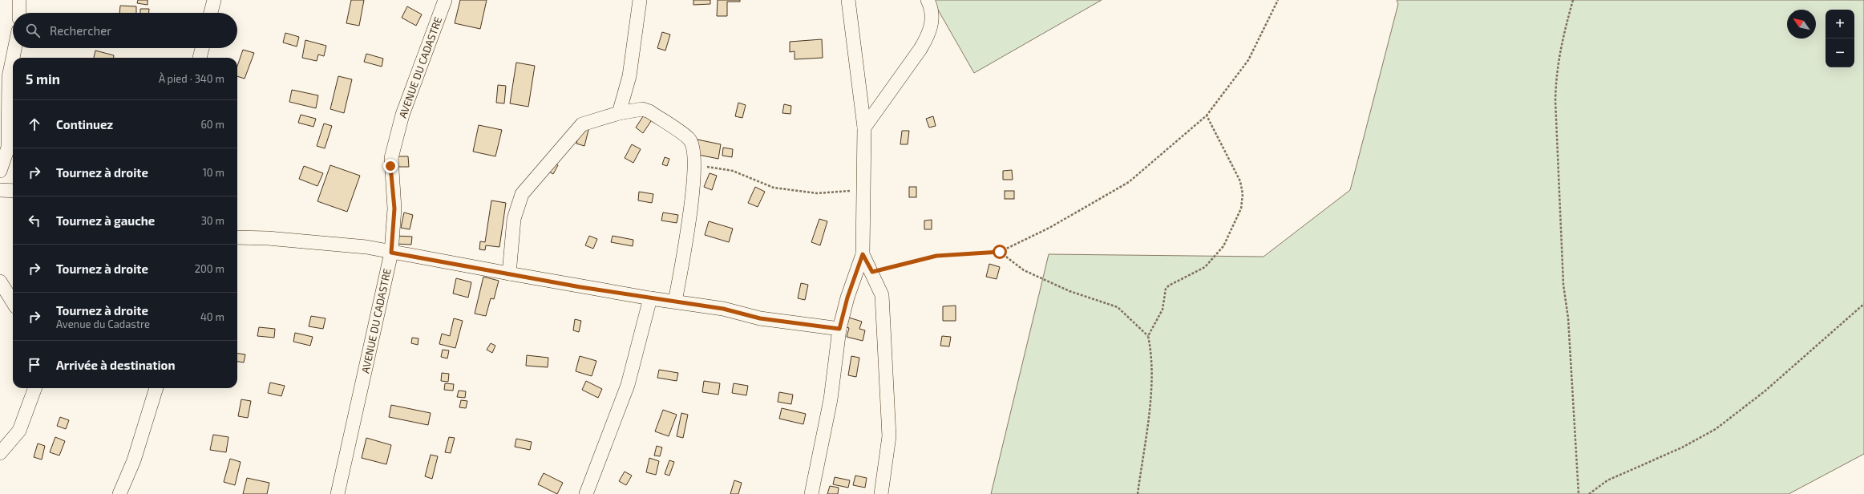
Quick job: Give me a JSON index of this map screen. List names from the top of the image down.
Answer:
{
  "streets": {
    "street": ["AVENUE DU CADASTRE"]
  },
  "north": "top left",
  "page": {
    "map_buttons": ["+", "−"],
    "search": "Rechercher",
    "heading": ["5 min", "À pied · 340 m"],
    "list": [
      ["Continuez", "60 m"],
      ["Tournez à droite", "10 m"],
      ["Tournez à gauche", "30 m"],
      ["Tournez à droite", "200 m"],
      ["Tournez à droite", "Avenue du Cadastre", "40 m"],
      "Arrivée à destination"
    ]
  }
}
